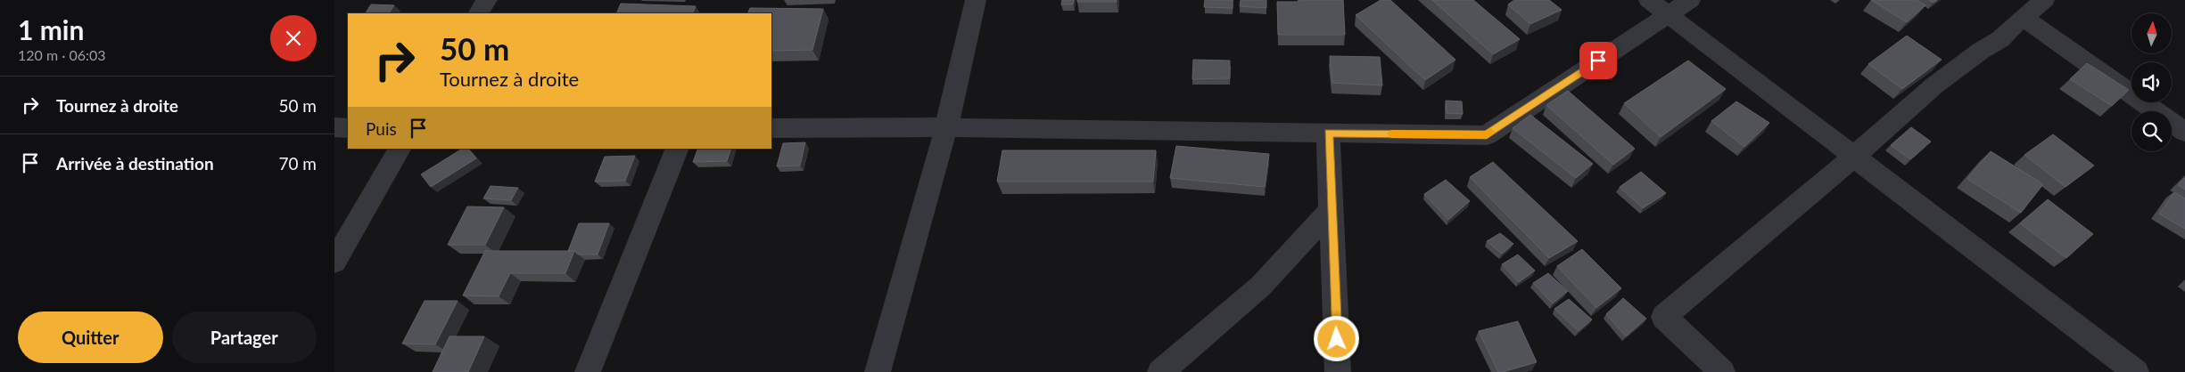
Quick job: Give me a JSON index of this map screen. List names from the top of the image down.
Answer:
{
  "north": "top",
  "page": {
    "heading": ["1 min", "120 m · 06:03"],
    "turn": ["50 m", "Tournez à droite"],
    "list": [
      {
        "name": "Tournez à droite",
        "value": "50 m"
      },
      {
        "name": "Arrivée à destination",
        "value": "70 m"
      }
    ],
    "then": "Puis",
    "buttons": ["Quitter", "Partager"]
  }
}
